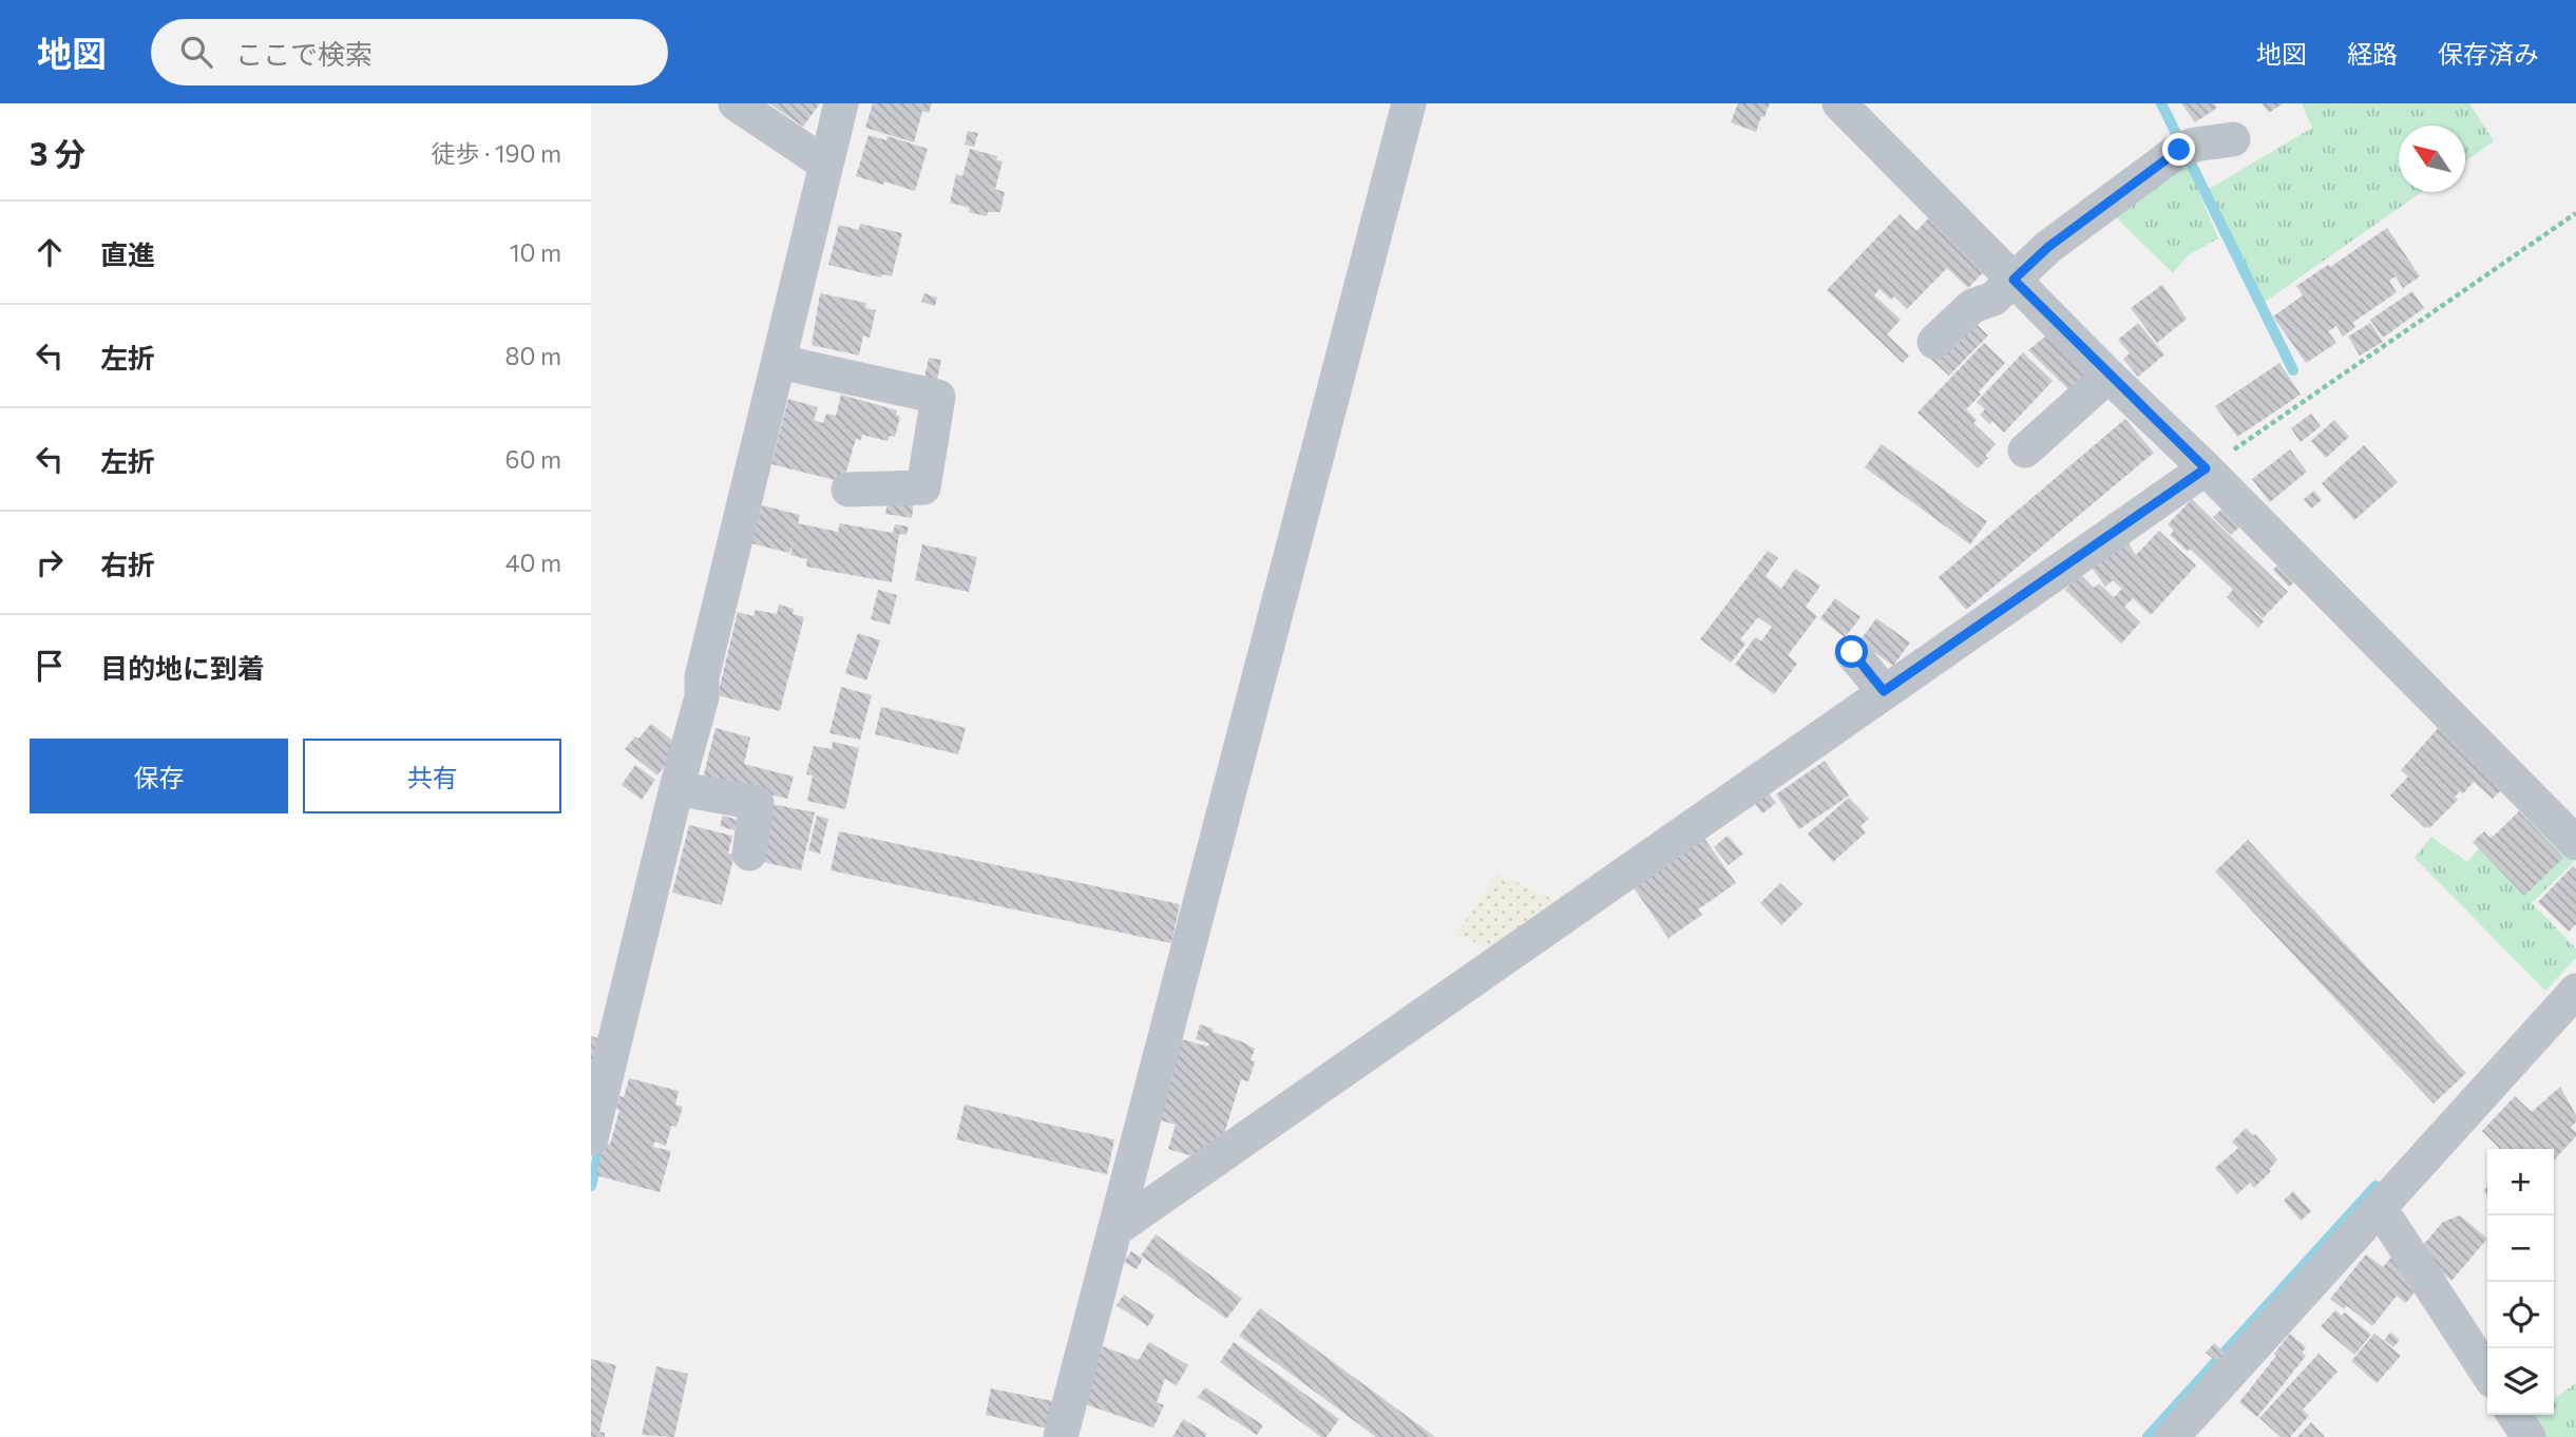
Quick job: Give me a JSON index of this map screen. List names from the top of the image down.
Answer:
{
  "north": "top left",
  "page": {
    "header": "地図",
    "search": "ここで検索",
    "nav": ["地図", "経路", "保存済み"],
    "heading": ["3 分", "徒歩 · 190 m"],
    "list": [
      ["直進", "10 m"],
      ["左折", "80 m"],
      ["左折", "60 m"],
      ["右折", "40 m"],
      "目的地に到着"
    ],
    "buttons": ["保存", "共有"],
    "map_buttons": ["+", "−"]
  }
}
